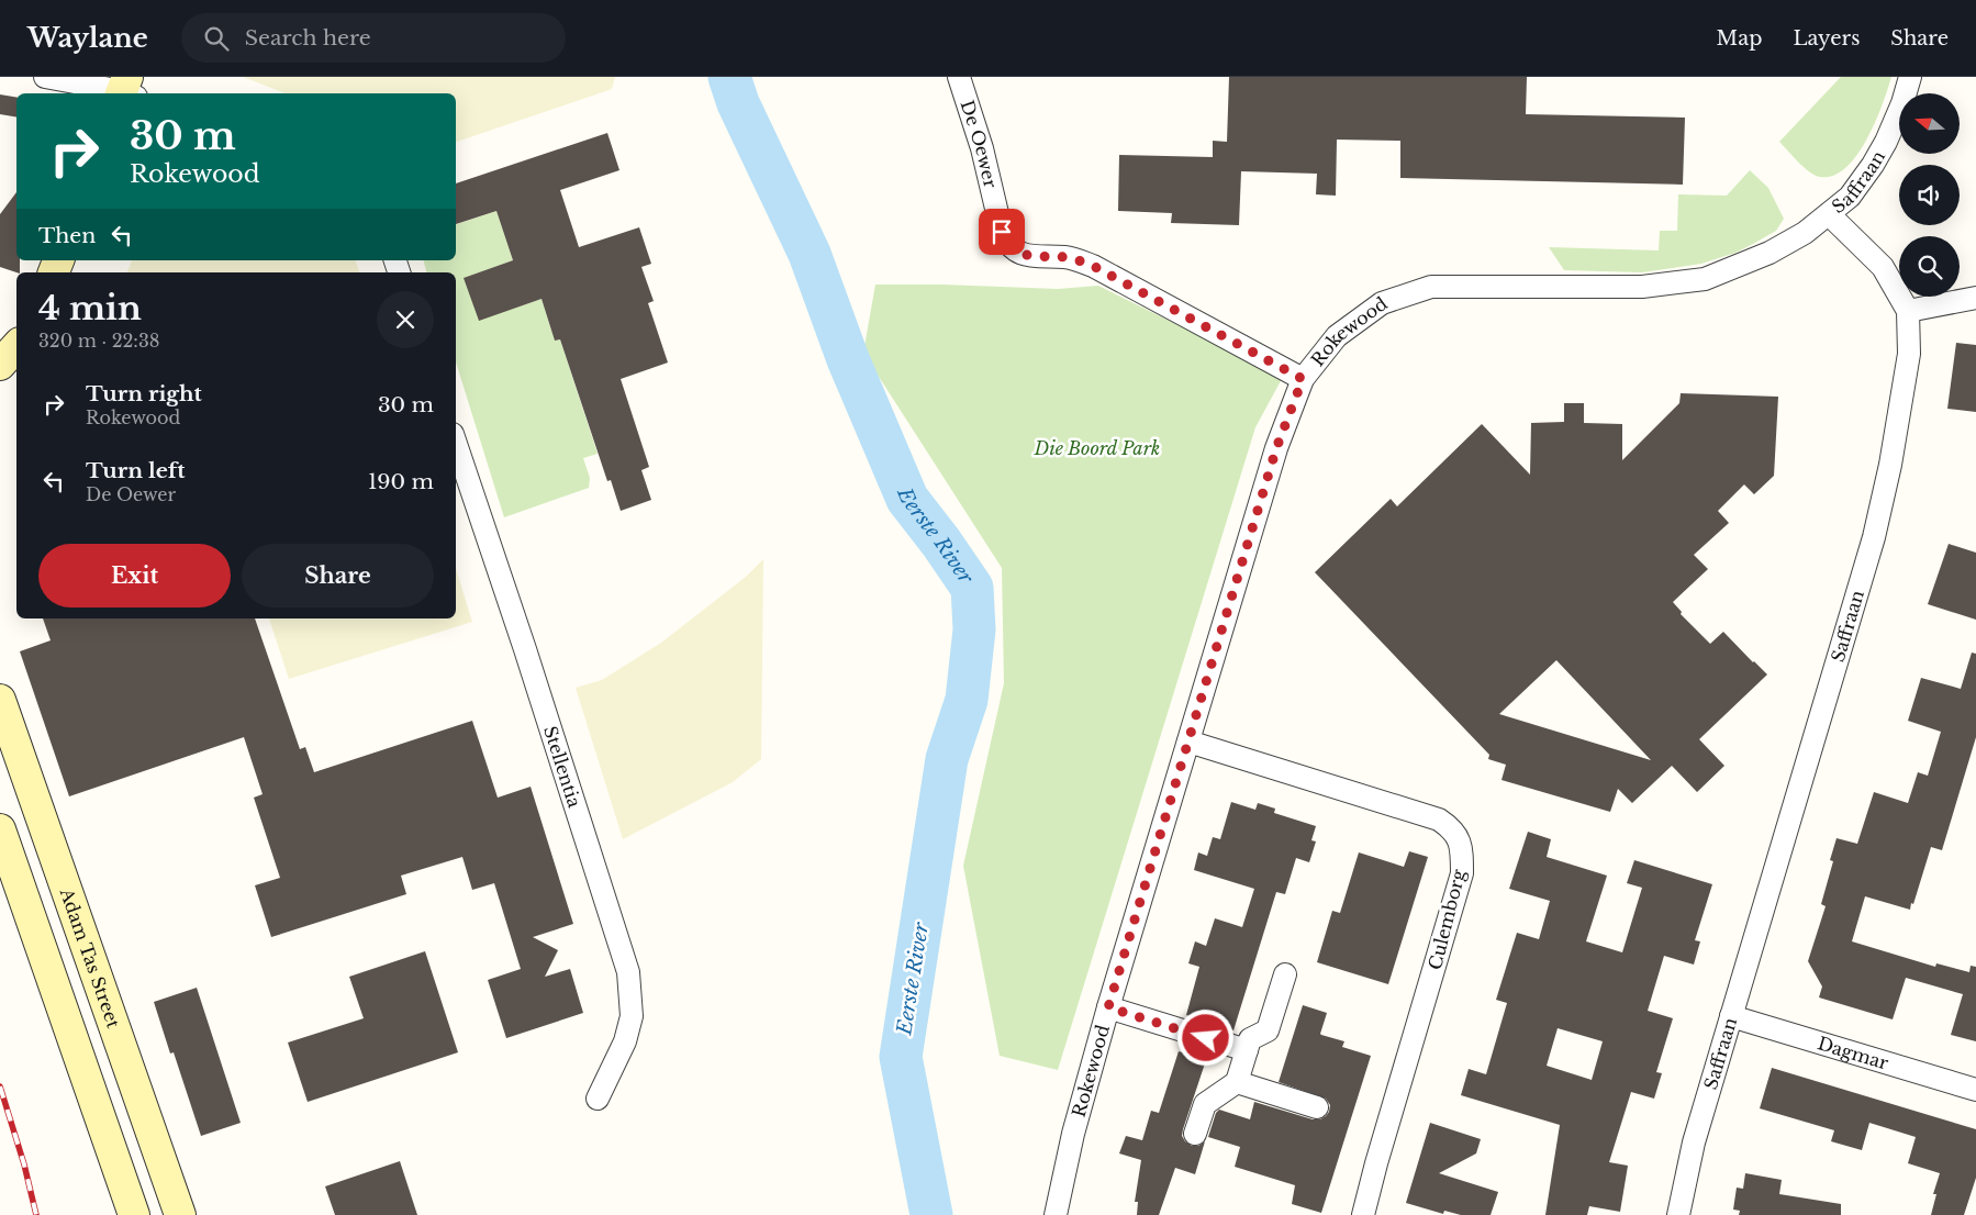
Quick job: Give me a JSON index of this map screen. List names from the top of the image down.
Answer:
{
  "streets": {
    "main road": ["Adam Tas Street"],
    "street": [
      "De Oewer",
      "Saffraan",
      "Rokewood",
      "Stellentia",
      "Culemborg",
      "Dagmar"
    ]
  },
  "crossings": [
    ["De Oewer", "Rokewood"],
    ["Saffraan", "Rokewood"],
    ["Saffraan", "Dagmar"],
    ["Rokewood", "Culemborg"]
  ],
  "water": ["Eerste River"],
  "parks": ["Die Boord Park"],
  "north": "left",
  "page": {
    "header": "Waylane",
    "search": "Search here",
    "nav": ["Map", "Layers", "Share"],
    "turn": ["30 m", "Rokewood"],
    "then": "Then",
    "heading": ["4 min", "320 m · 22:38"],
    "list": [
      {
        "name": "Turn right",
        "note": "Rokewood",
        "value": "30 m"
      },
      {
        "name": "Turn left",
        "note": "De Oewer",
        "value": "190 m"
      }
    ],
    "buttons": ["Exit", "Share"]
  }
}
